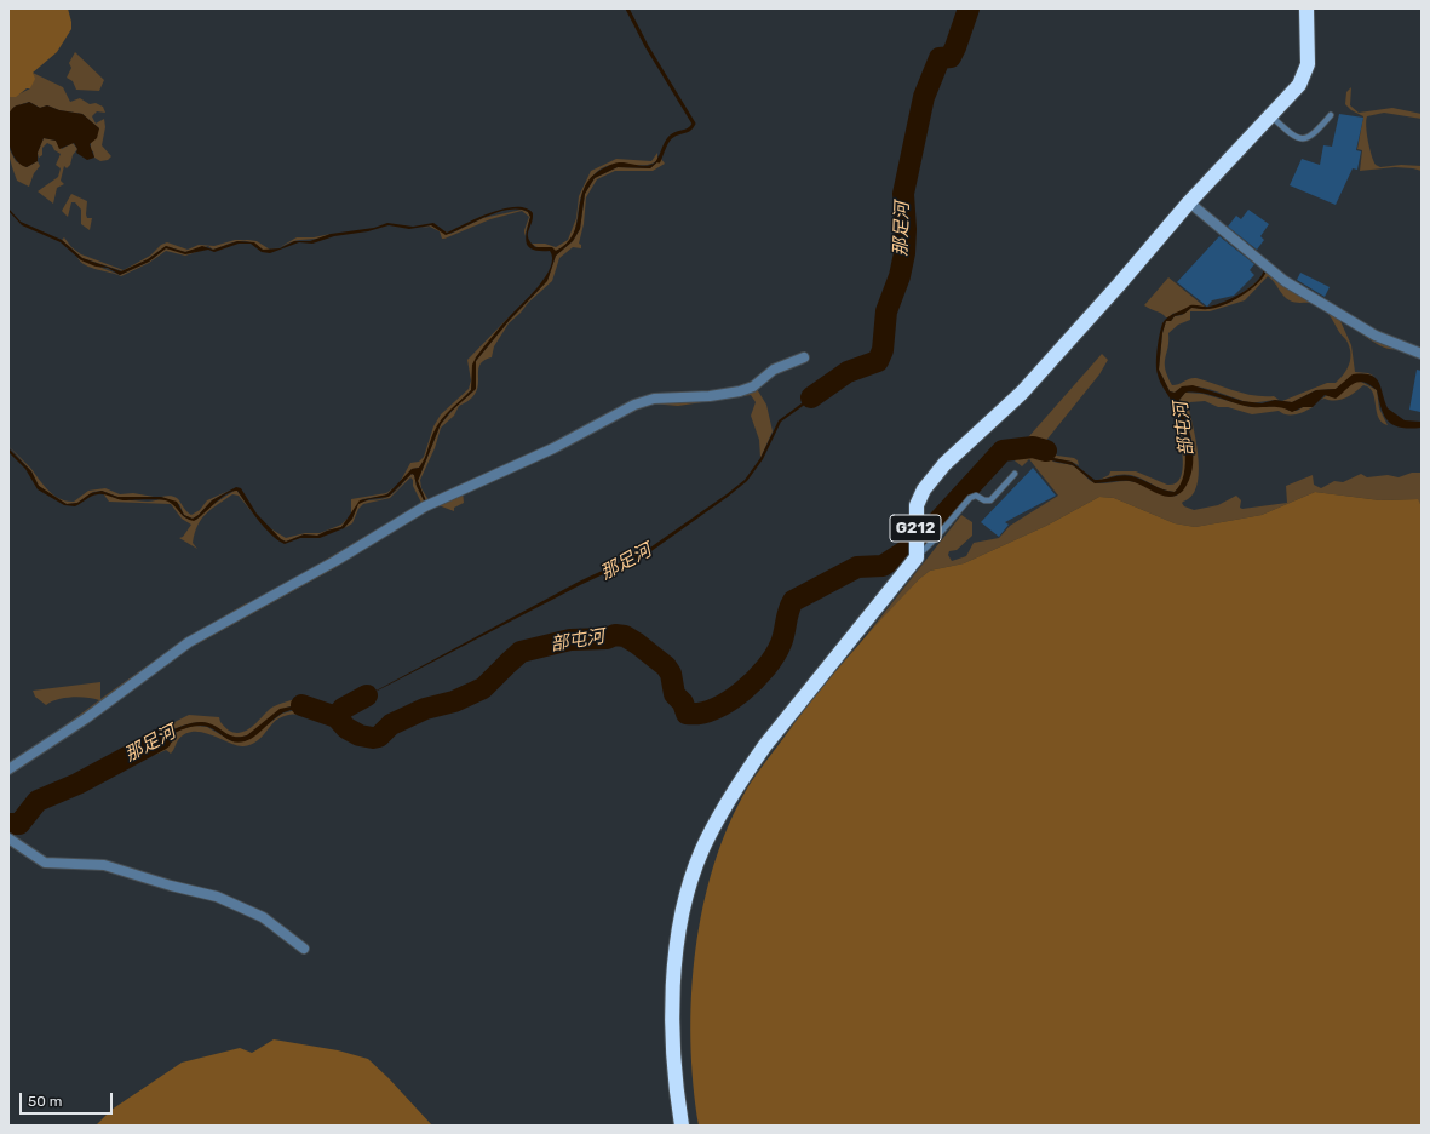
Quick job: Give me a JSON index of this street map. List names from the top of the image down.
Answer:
{
  "streets": {
    "highway": ["G212"]
  },
  "water": ["那足河", "部屯河"],
  "scale_bar": "50 m"
}
